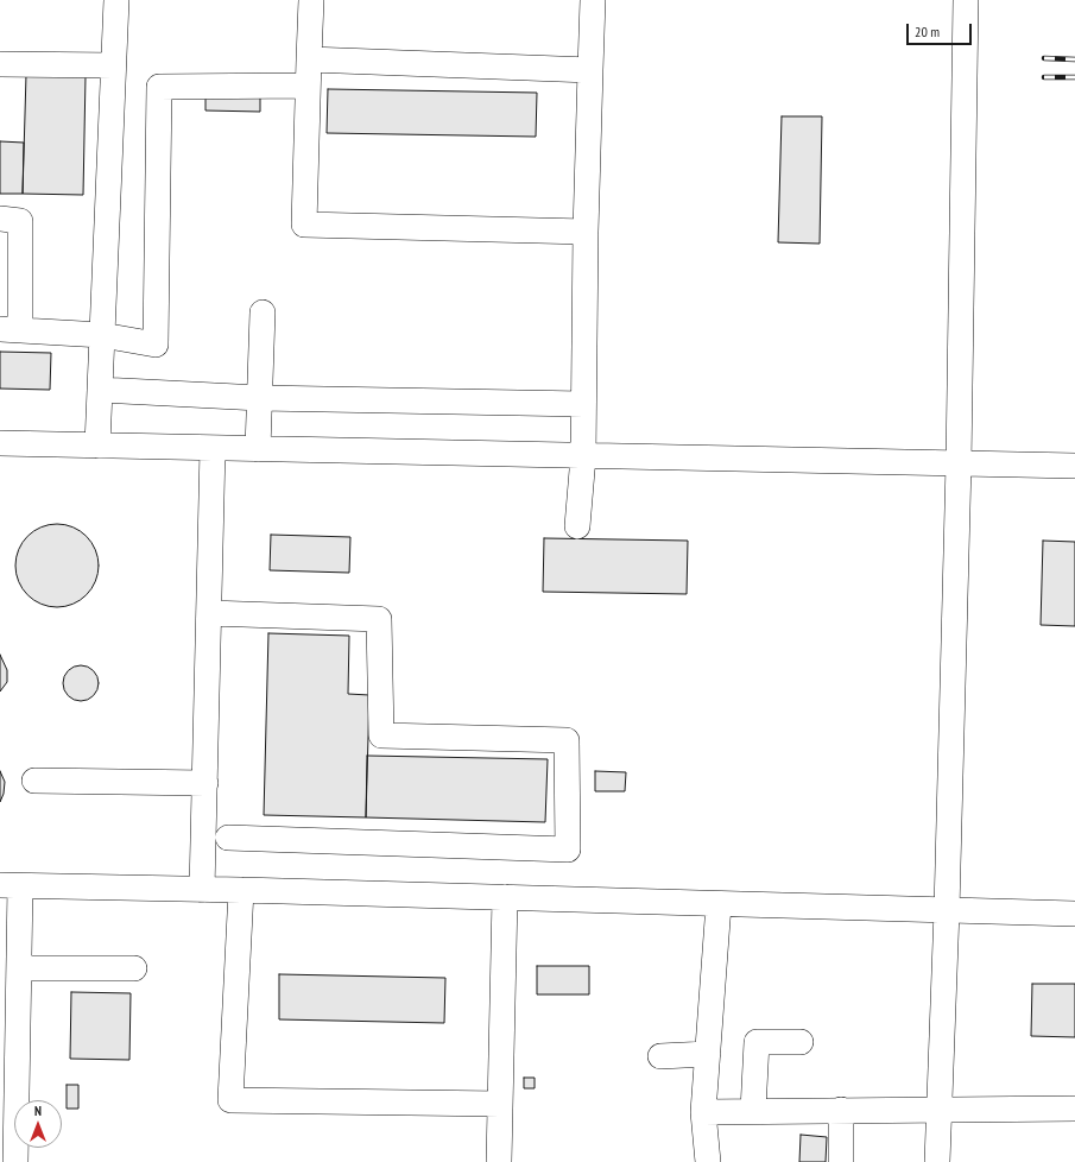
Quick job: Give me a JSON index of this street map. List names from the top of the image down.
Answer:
{
  "scale_bar": "20 m",
  "north": "top"
}
